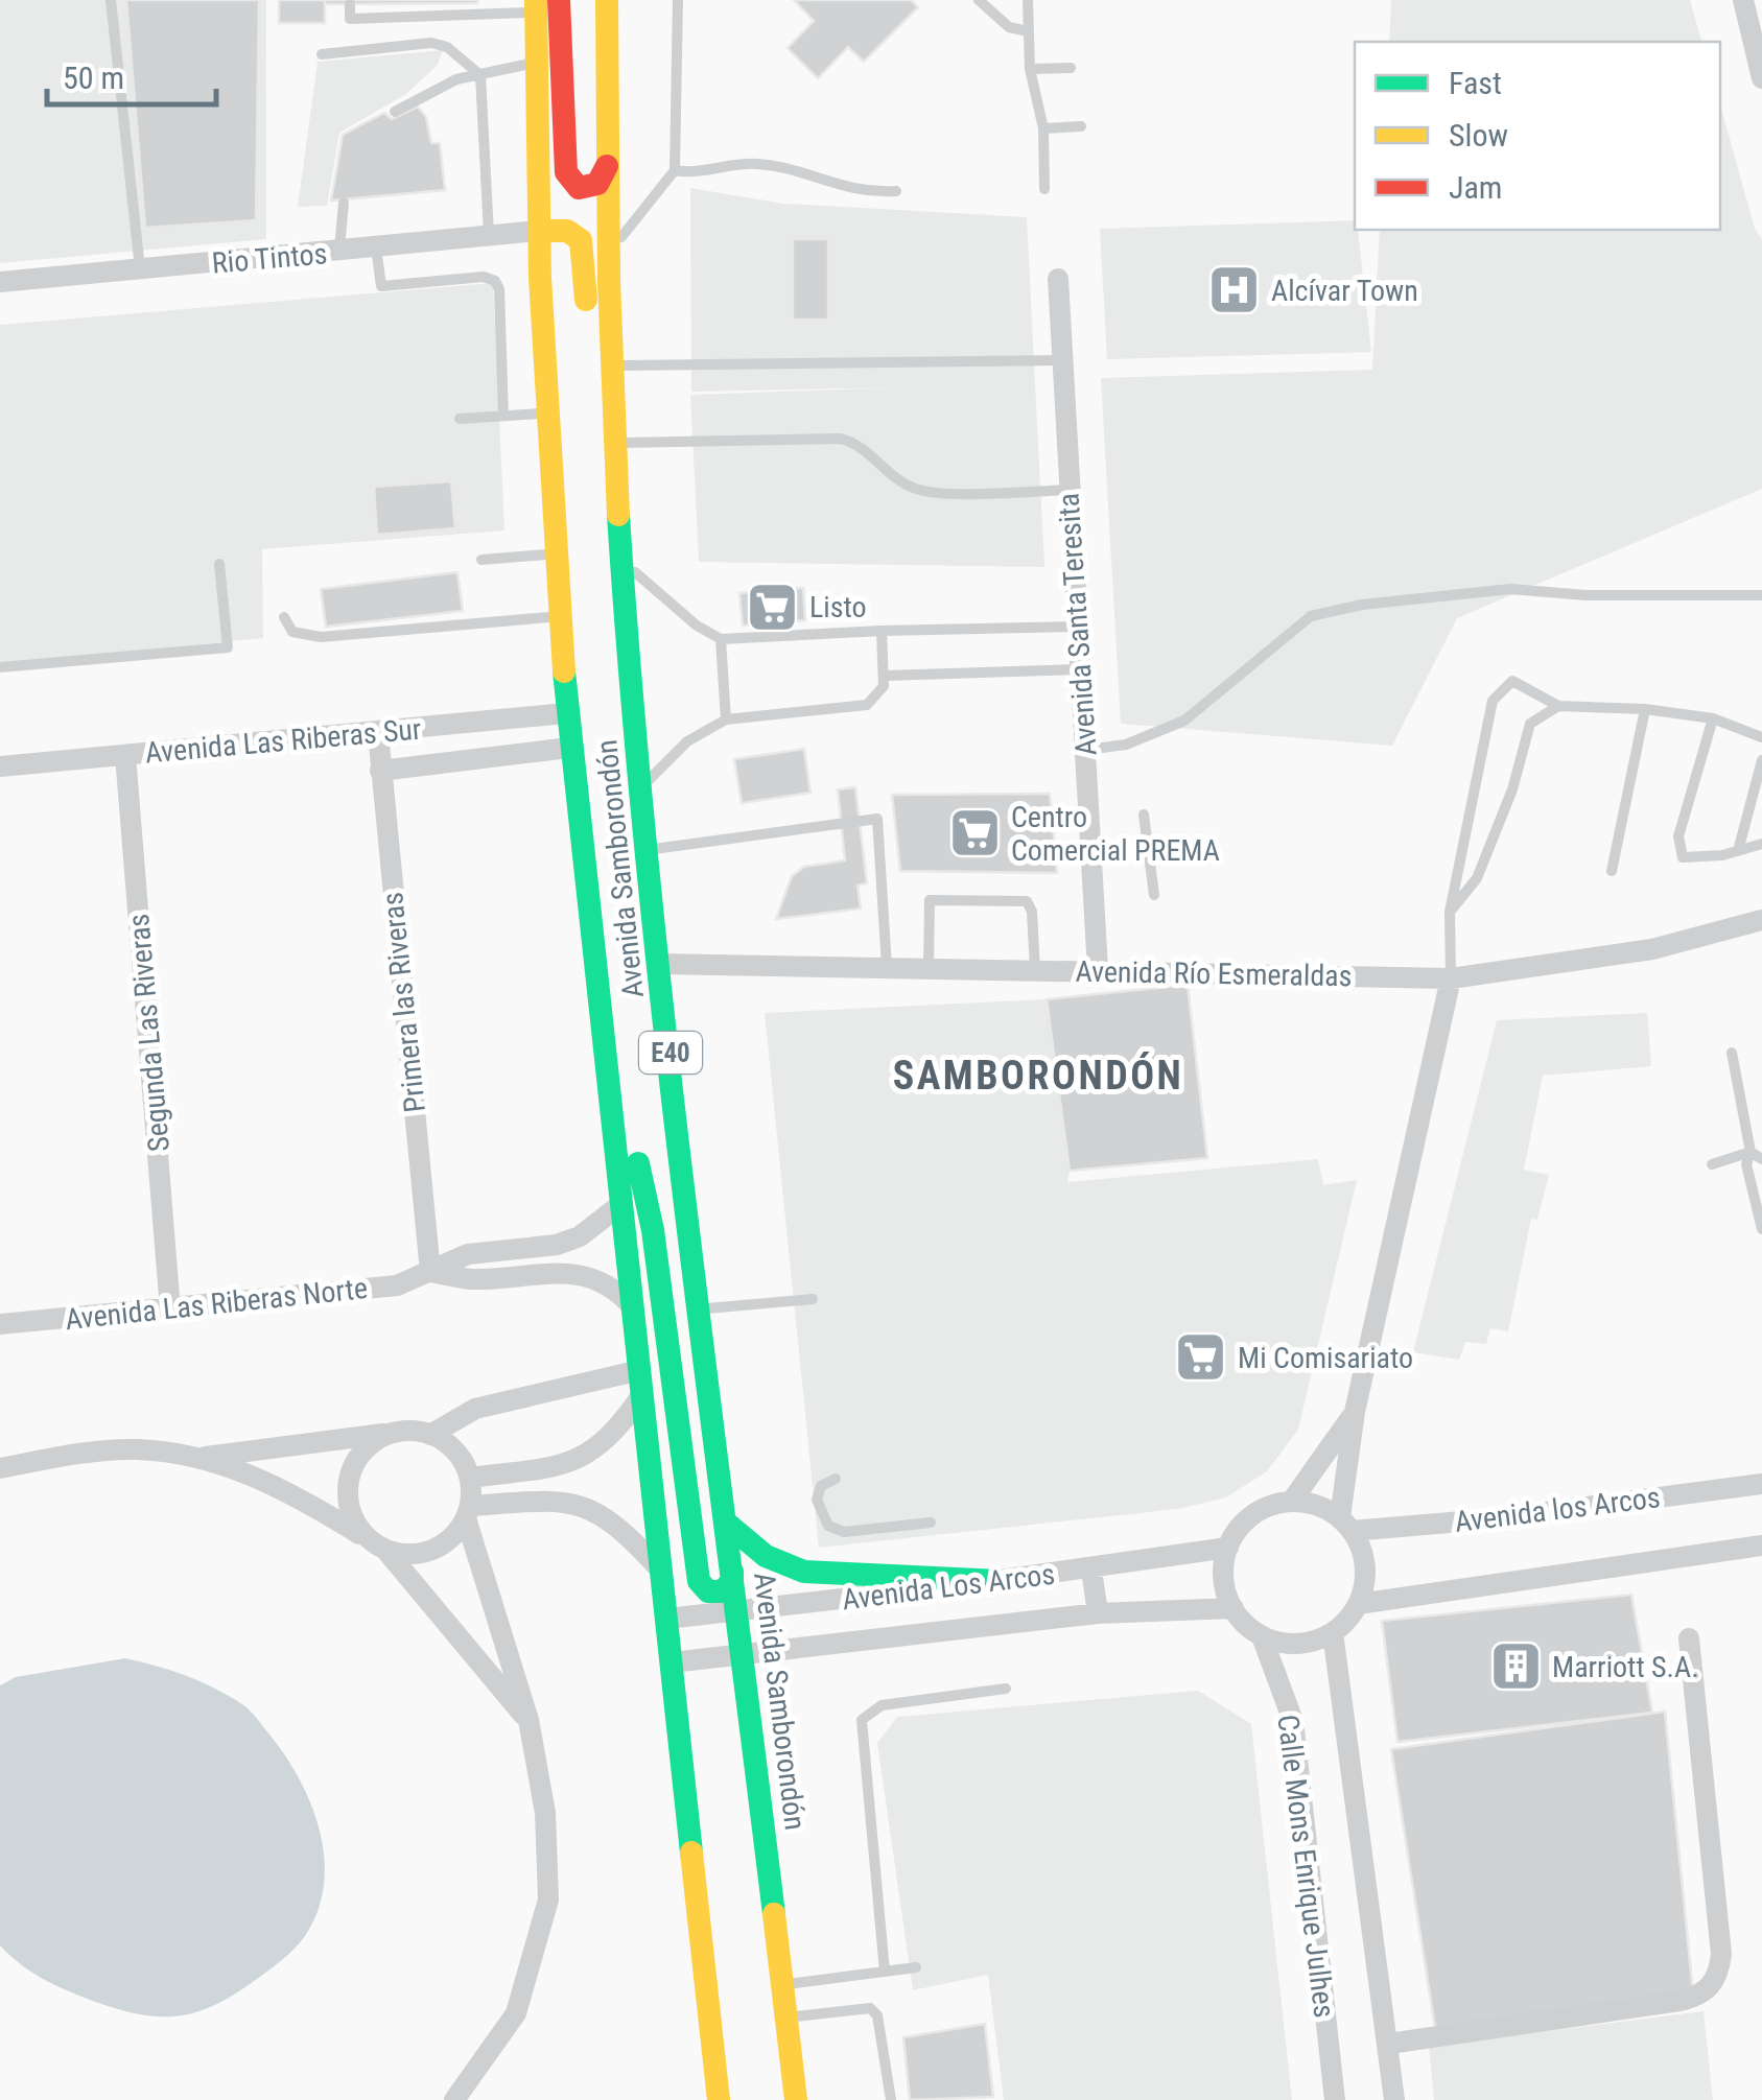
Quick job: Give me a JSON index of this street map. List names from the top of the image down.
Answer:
{
  "streets": {
    "highway": ["Avenida Samborondón", "E40"],
    "street": [
      "Rio Tintos",
      "Avenida Santa Teresita",
      "Avenida Las Riberas Sur",
      "Avenida Río Esmeraldas",
      "Primera las Riveras",
      "Segunda Las Riveras",
      "Avenida Las Riberas Norte",
      "Avenida los Arcos",
      "Avenida Los Arcos",
      "Calle Mons Enrique Julhes"
    ]
  },
  "crossings": [
    ["Rio Tintos", "Avenida Samborondón"],
    ["Avenida Santa Teresita", "Avenida Río Esmeraldas"],
    ["Avenida Las Riberas Sur", "Avenida Samborondón"],
    ["Avenida Las Riberas Sur", "Primera las Riveras"],
    ["Avenida Las Riberas Sur", "Segunda Las Riveras"],
    ["Avenida Samborondón", "Avenida Río Esmeraldas"],
    ["Avenida Samborondón", "Avenida Las Riberas Norte"],
    ["Avenida Samborondón", "Avenida Los Arcos"],
    ["Primera las Riveras", "Avenida Las Riberas Norte"],
    ["Segunda Las Riveras", "Avenida Las Riberas Norte"],
    ["Avenida los Arcos", "Avenida Los Arcos"],
    ["Avenida los Arcos", "Calle Mons Enrique Julhes"],
    ["Avenida Los Arcos", "Calle Mons Enrique Julhes"]
  ],
  "districts": ["SAMBORONDÓN"],
  "places": {
    "hospital": ["Alcívar Town"],
    "supermarket": ["Listo", "Centro Comercial PREMA", "Mi Comisariato"],
    "building": ["Marriott S.A."]
  },
  "legend": ["Fast", "Slow", "Jam"],
  "scale_bar": "50 m"
}
